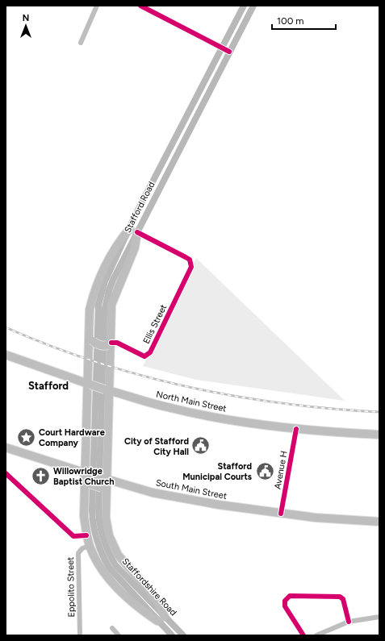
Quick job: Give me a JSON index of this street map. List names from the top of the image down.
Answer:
{
  "streets": {
    "highway": ["North Main Street", "South Main Street"],
    "main road": ["Stafford Road", "Staffordshire Road"],
    "street": ["Ellis Street", "Avenue H", "Eppolito Street"]
  },
  "crossings": [
    ["Stafford Road", "Ellis Street"],
    ["Stafford Road", "Staffordshire Road"],
    ["North Main Street", "Avenue H"],
    ["Avenue H", "South Main Street"]
  ],
  "districts": ["Stafford"],
  "places": {
    "place": ["Court Hardware Company"],
    "public building": ["City of Stafford City Hall", "Stafford Municipal Courts"],
    "church": ["Willowridge Baptist Church"]
  },
  "scale_bar": "100 m",
  "north": "top"
}
